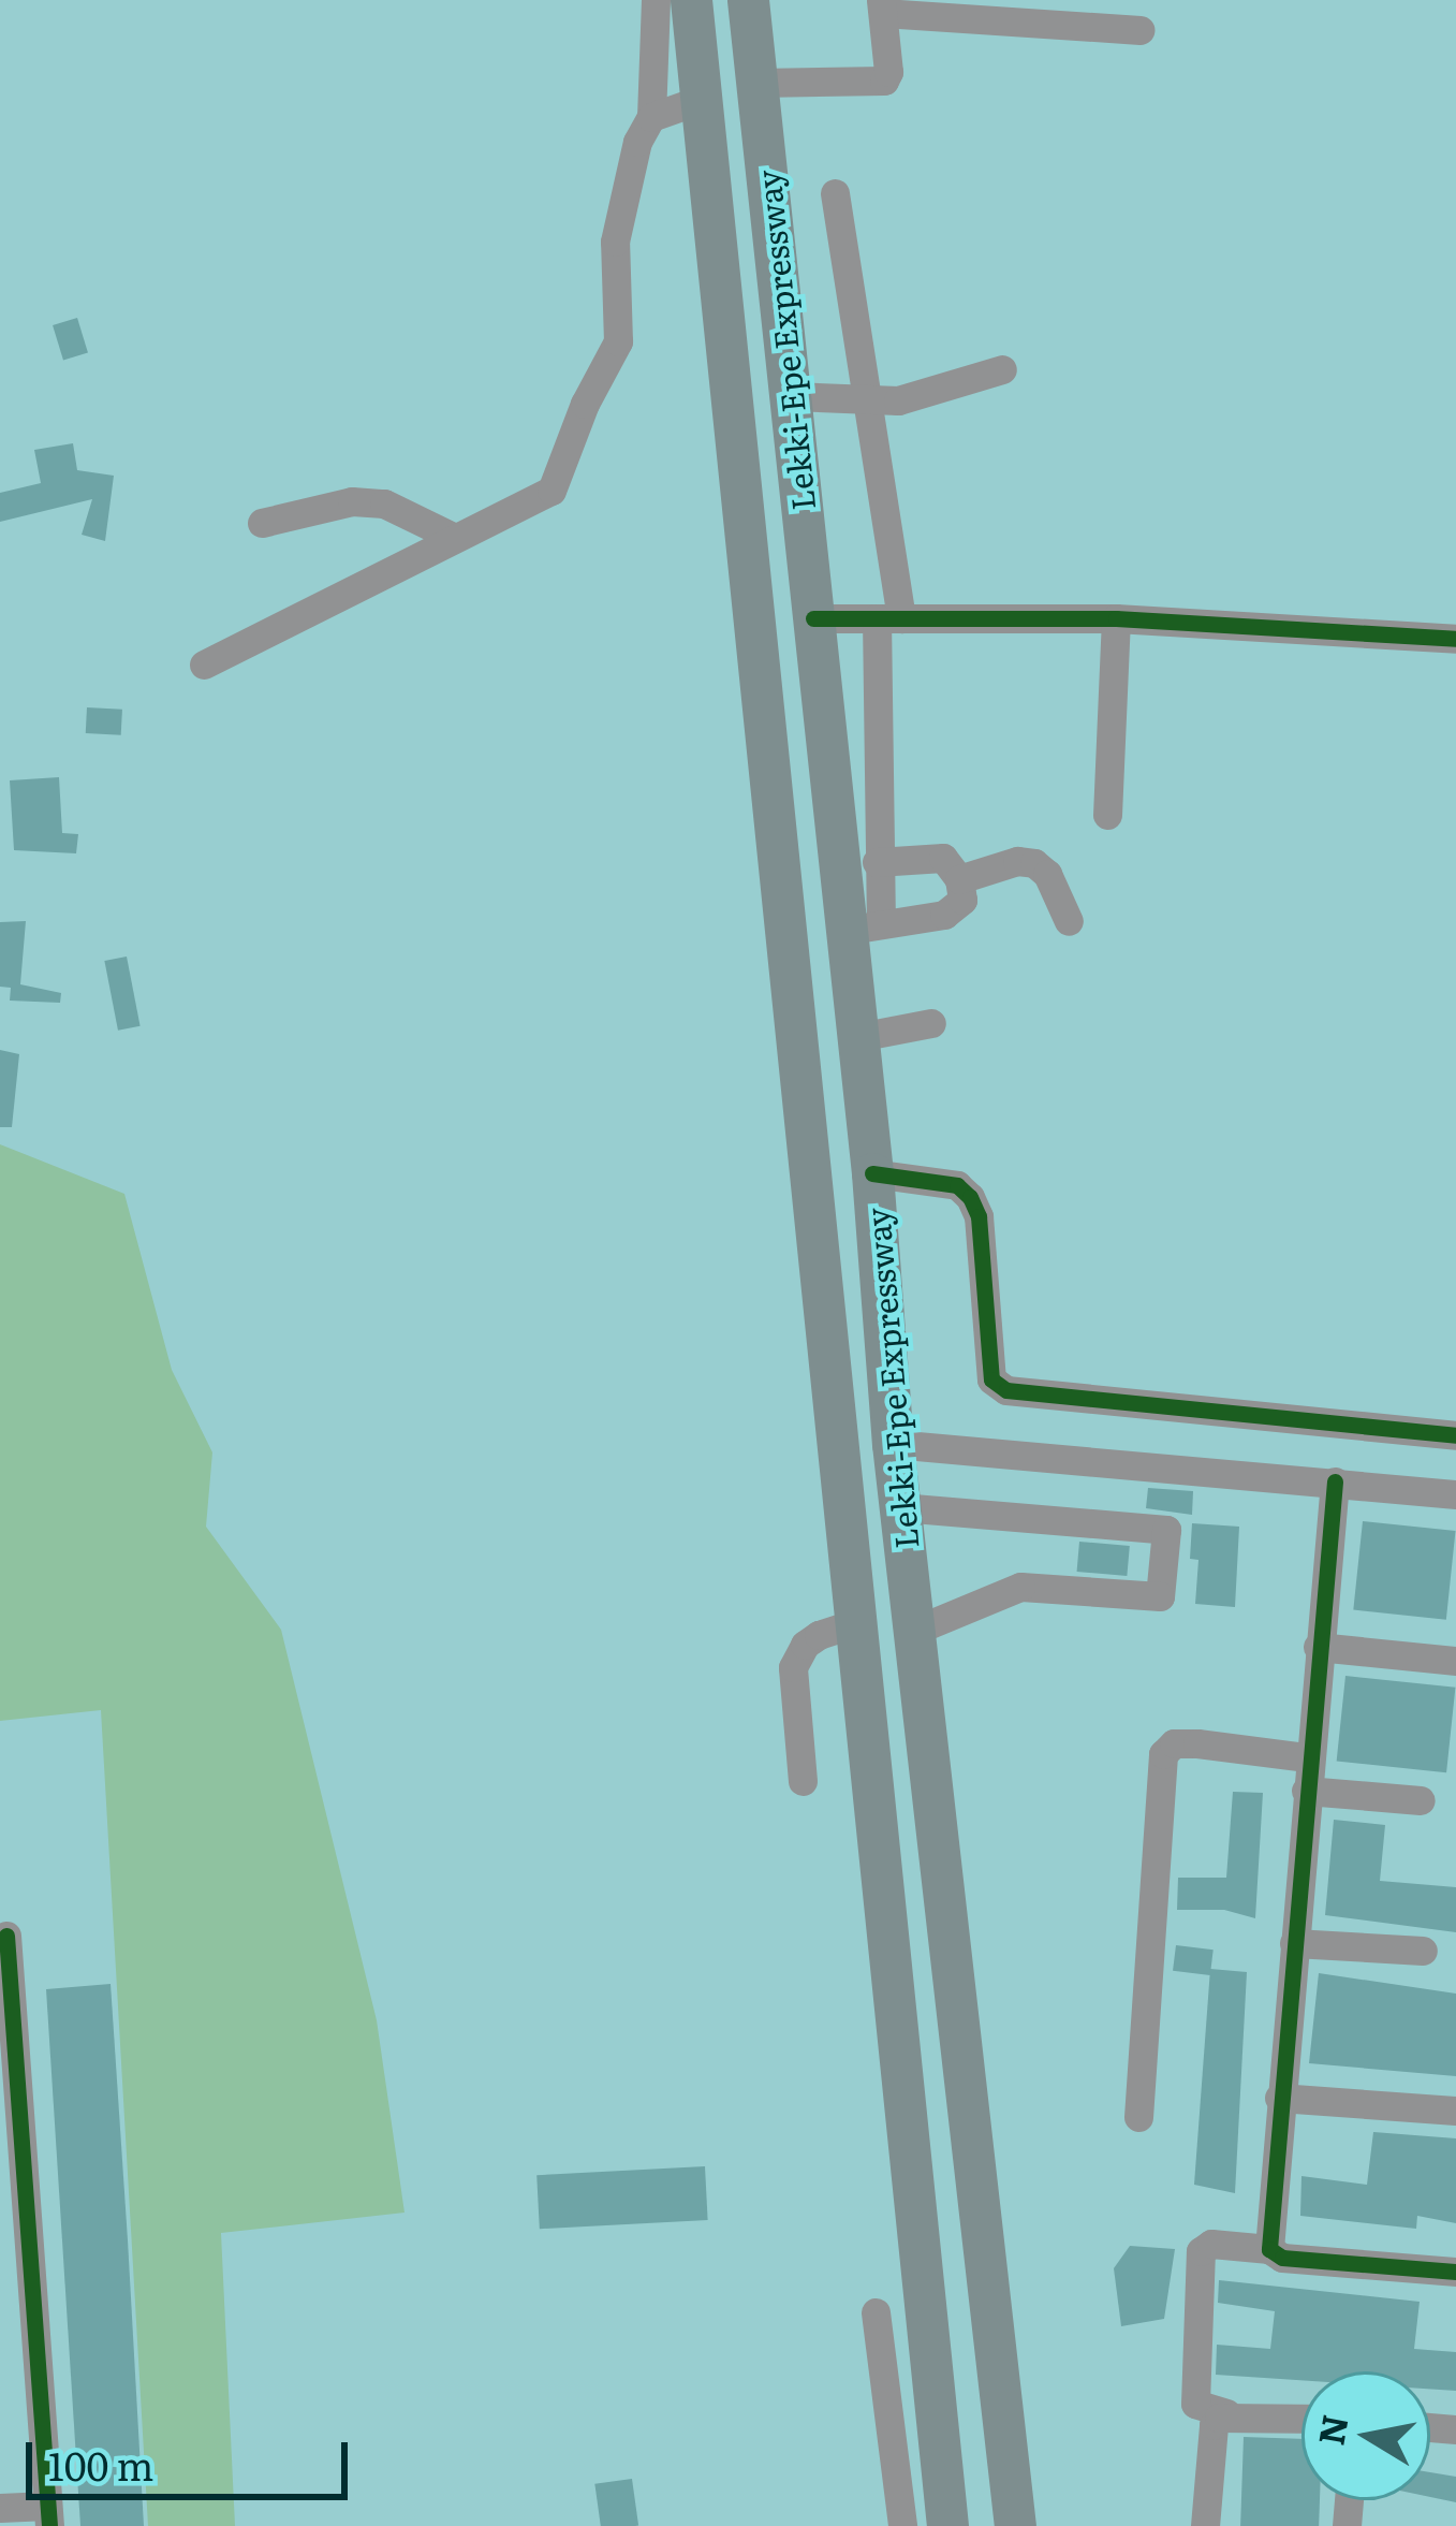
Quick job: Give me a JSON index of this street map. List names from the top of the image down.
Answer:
{
  "streets": {
    "highway": ["Lekki-Epe Expressway"]
  },
  "scale_bar": "100 m",
  "north": "left"
}
